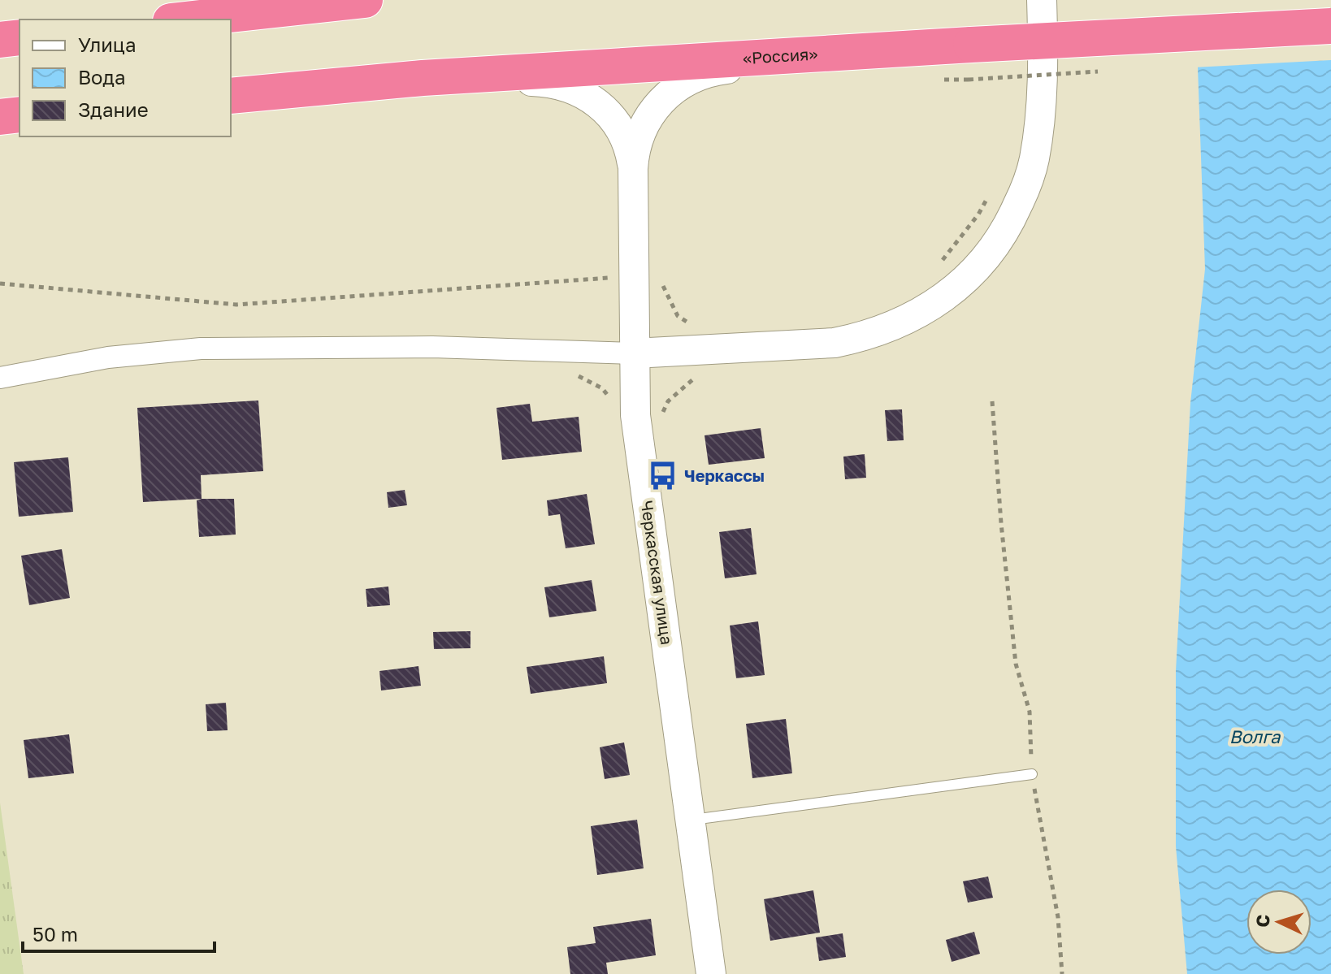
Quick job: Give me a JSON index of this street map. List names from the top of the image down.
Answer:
{
  "streets": {
    "highway": ["«Россия»"],
    "street": ["Черкасская улица"]
  },
  "crossings": [
    ["«Россия»", "Черкасская улица"]
  ],
  "water": ["Волга"],
  "places": {
    "bus stop": ["Черкассы"]
  },
  "legend": ["Улица", "Вода", "Здание"],
  "scale_bar": "50 m",
  "north": "left"
}
